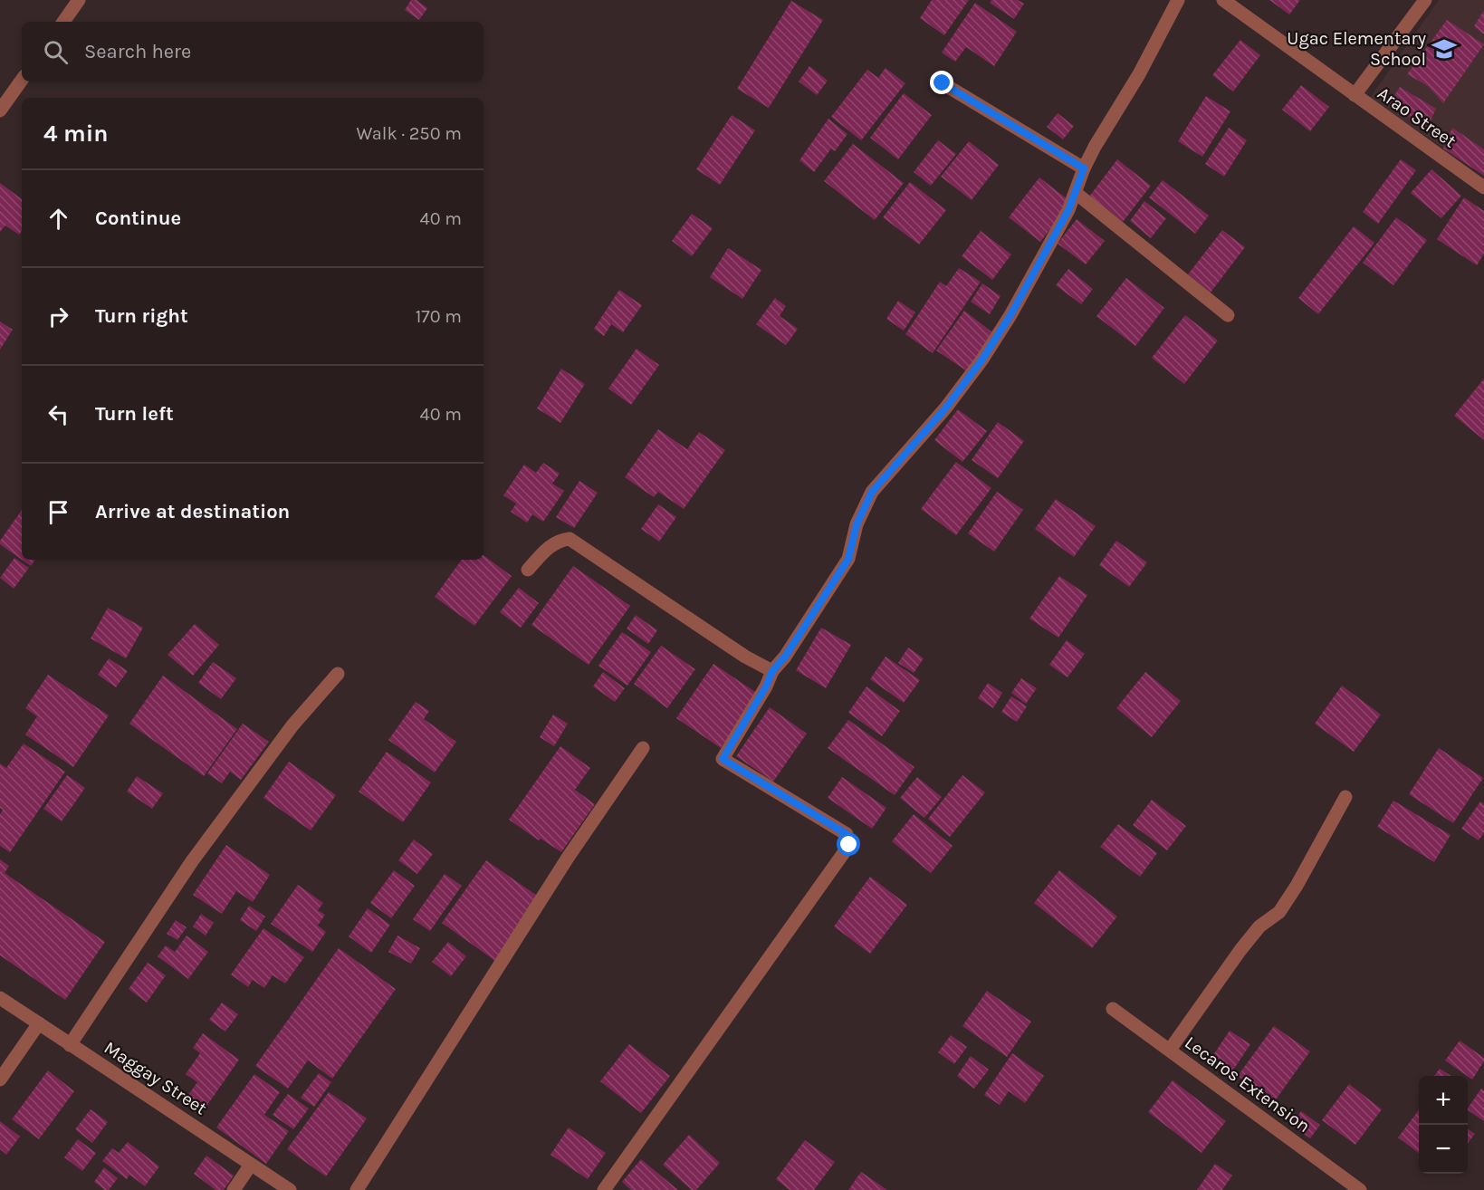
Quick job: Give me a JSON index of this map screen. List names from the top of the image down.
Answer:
{
  "streets": {
    "street": ["Arao Street", "Maggay Street", "Lecaros Extension"]
  },
  "places": {
    "school or university": ["Ugac Elementary School"]
  },
  "page": {
    "search": "Search here",
    "heading": ["4 min", "Walk · 250 m"],
    "list": [
      ["Continue", "40 m"],
      ["Turn right", "170 m"],
      ["Turn left", "40 m"],
      "Arrive at destination"
    ],
    "map_buttons": ["+", "−"]
  }
}
